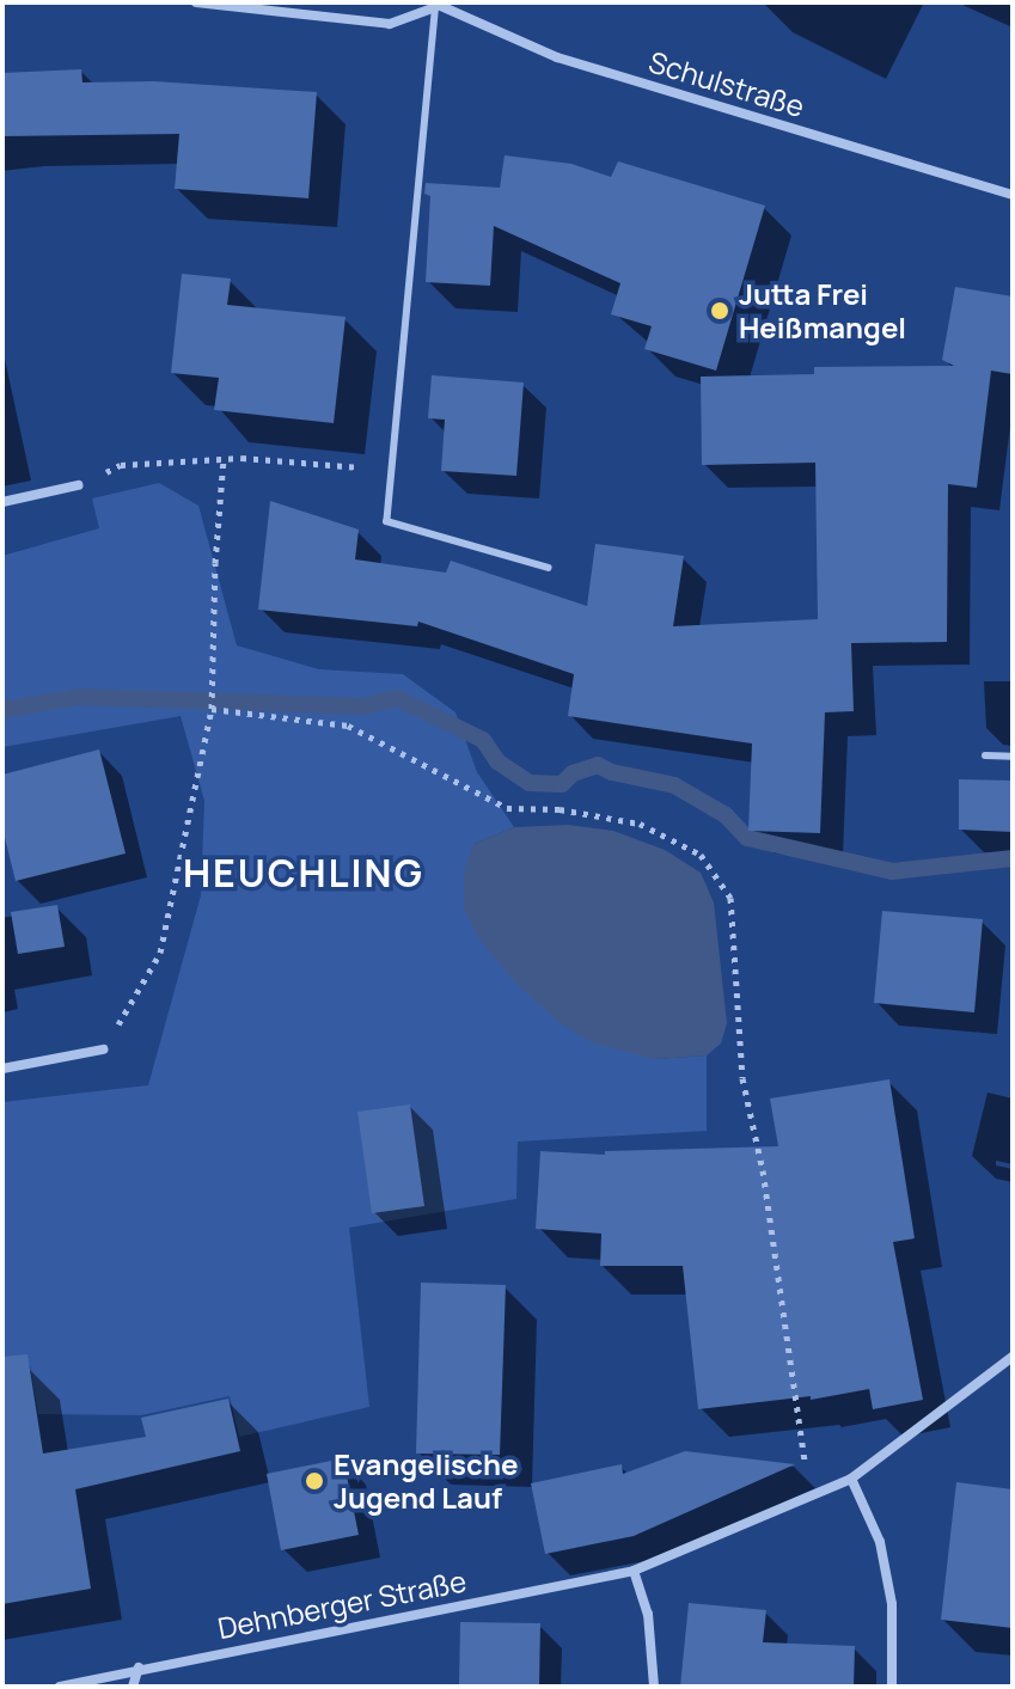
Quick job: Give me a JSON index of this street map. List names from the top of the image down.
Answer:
{
  "streets": {
    "street": ["Schulstraße", "Dehnberger Straße"]
  },
  "districts": ["HEUCHLING"],
  "places": ["Jutta Frei Heißmangel", "Evangelische Jugend Lauf"]
}
